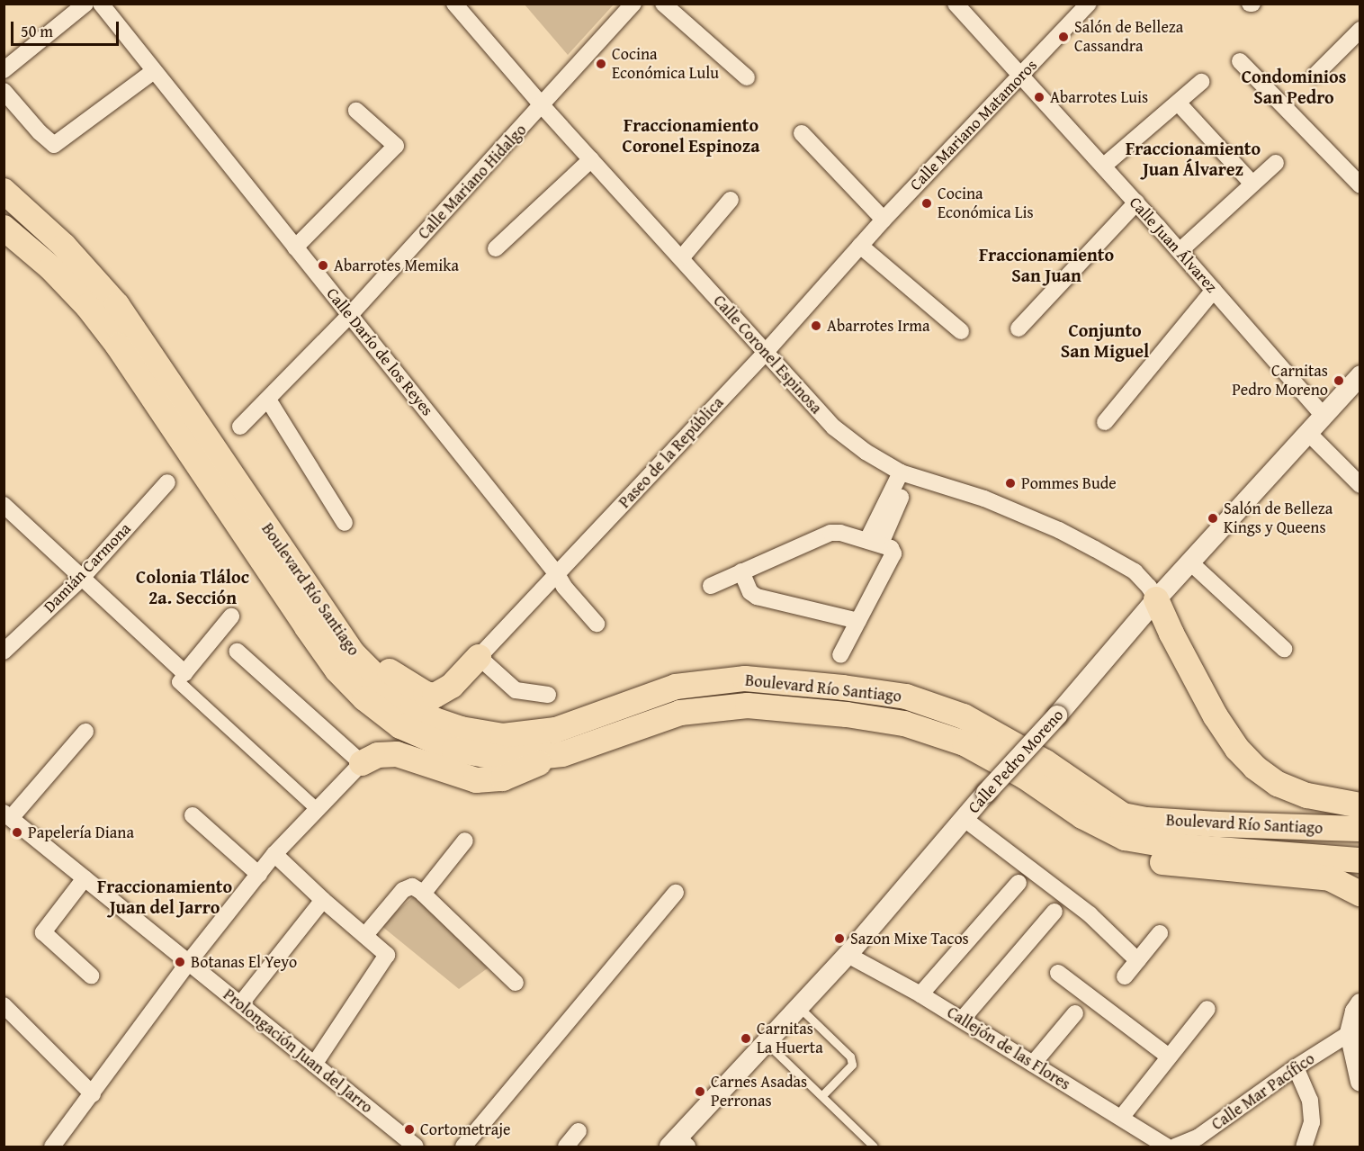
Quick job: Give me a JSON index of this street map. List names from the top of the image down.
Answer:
{
  "streets": {
    "main road": ["Boulevard Río Santiago"],
    "street": [
      "Calle Mariano Matamoros",
      "Calle Mariano Hidalgo",
      "Calle Juan Álvarez",
      "Calle Darío de los Reyes",
      "Calle Coronel Espinosa",
      "Paseo de la República",
      "Damián Carmona",
      "Calle Pedro Moreno",
      "Callejón de las Flores",
      "Prolongación Juan del Jarro",
      "Calle Mar Pacífico"
    ]
  },
  "crossings": [
    ["Calle Mariano Matamoros", "Calle Juan Álvarez"],
    ["Calle Mariano Matamoros", "Paseo de la República"],
    ["Calle Mariano Hidalgo", "Calle Darío de los Reyes"],
    ["Calle Mariano Hidalgo", "Calle Coronel Espinosa"],
    ["Calle Juan Álvarez", "Calle Pedro Moreno"],
    ["Calle Darío de los Reyes", "Paseo de la República"],
    ["Calle Coronel Espinosa", "Paseo de la República"],
    ["Calle Coronel Espinosa", "Calle Pedro Moreno"],
    ["Calle Pedro Moreno", "Callejón de las Flores"]
  ],
  "districts": [
    "Condominios San Pedro",
    "Fraccionamiento Coronel Espinoza",
    "Fraccionamiento Juan Álvarez",
    "Fraccionamiento San Juan",
    "Conjunto San Miguel",
    "Colonia Tláloc 2a. Sección",
    "Fraccionamiento Juan del Jarro"
  ],
  "places": [
    "Salón de Belleza Cassandra",
    "Cocina Económica Lulu",
    "Abarrotes Luis",
    "Cocina Económica Lis",
    "Abarrotes Memika",
    "Abarrotes Irma",
    "Carnitas Pedro Moreno",
    "Pommes Bude",
    "Salón de Belleza Kings y Queens",
    "Papelería Diana",
    "Sazon Mixe Tacos",
    "Botanas El Yeyo",
    "Carnitas La Huerta",
    "Carnes Asadas Perronas",
    "Cortometraje"
  ],
  "scale_bar": "50 m"
}
